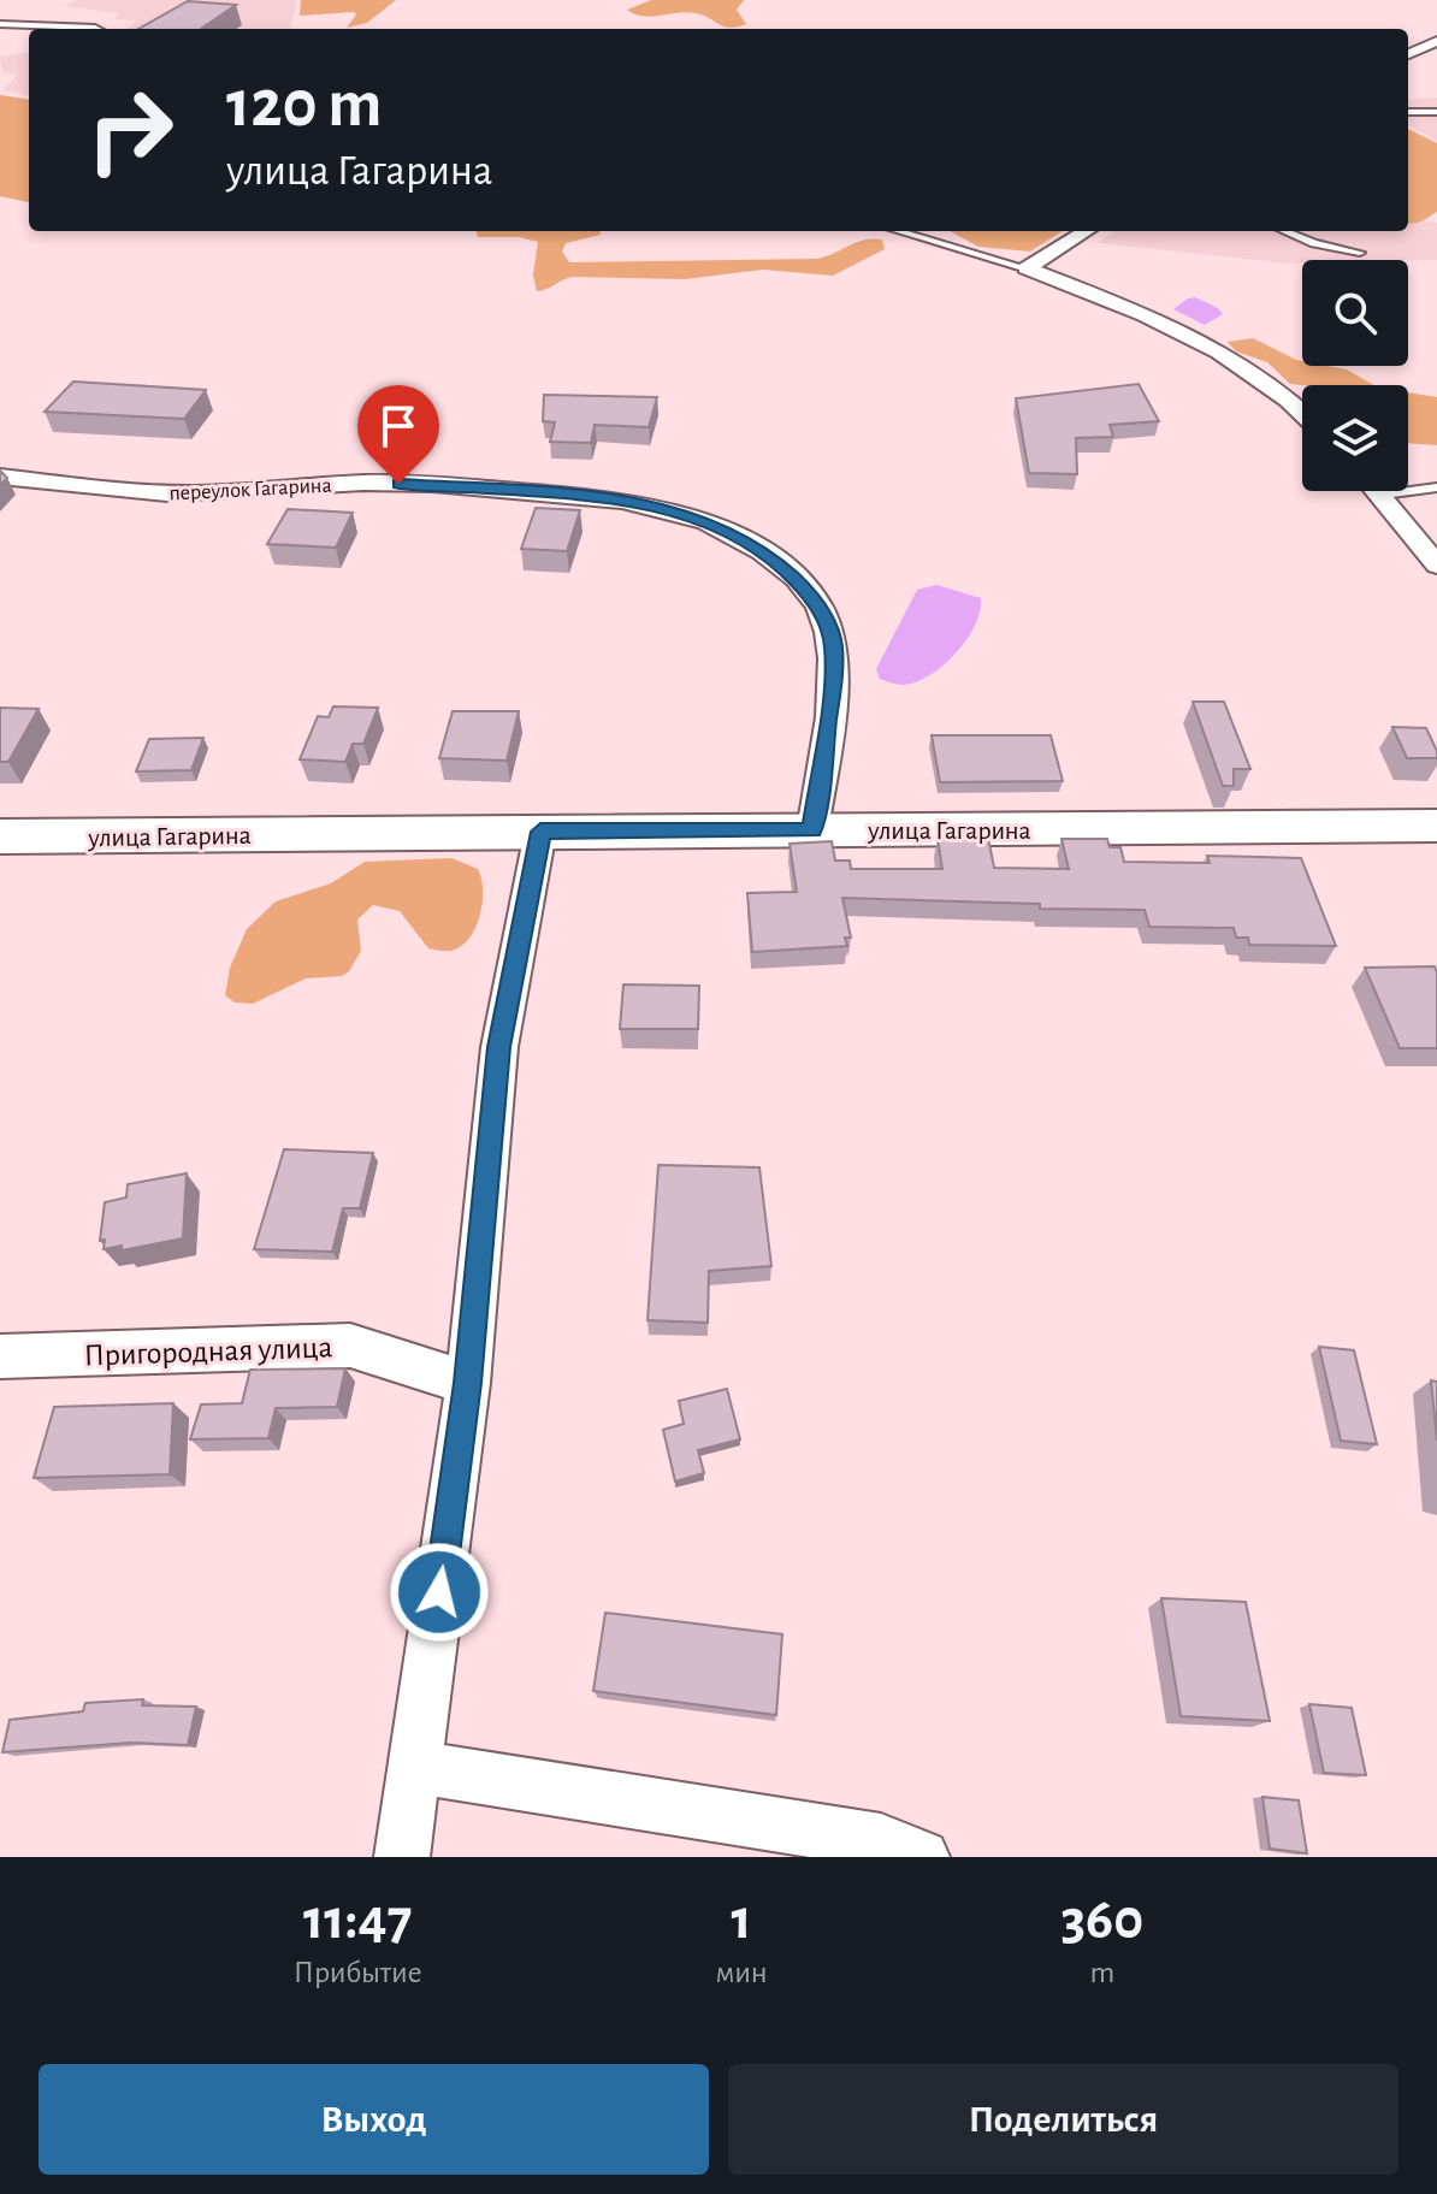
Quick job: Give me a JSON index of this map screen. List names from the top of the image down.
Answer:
{
  "streets": {
    "main road": ["улица Гагарина"],
    "street": ["переулок Гагарина", "Пригородная улица"]
  },
  "crossings": [
    ["переулок Гагарина", "улица Гагарина"]
  ],
  "page": {
    "turn": ["120 m", "улица Гагарина"],
    "eta": [
      "11:47",
      "Прибытие",
      "1",
      "мин",
      "360",
      "m"
    ],
    "buttons": ["Выход", "Поделиться"]
  }
}
